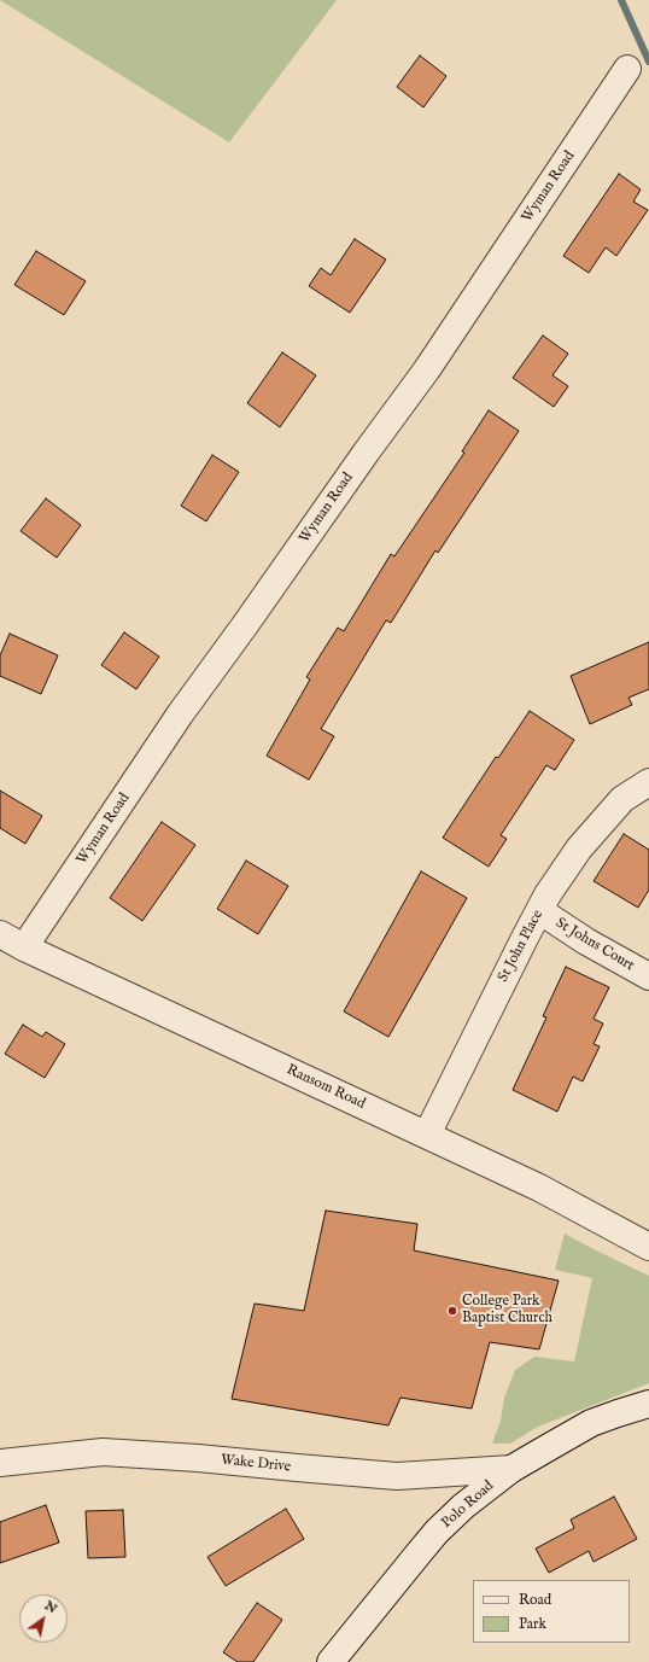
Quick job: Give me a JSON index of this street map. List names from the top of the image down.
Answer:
{
  "streets": {
    "street": [
      "Wyman Road",
      "St Johns Court",
      "St John Place",
      "Ransom Road",
      "Wake Drive",
      "Polo Road"
    ]
  },
  "crossings": [
    ["Wyman Road", "Ransom Road"],
    ["St Johns Court", "St John Place"],
    ["St John Place", "Ransom Road"],
    ["Wake Drive", "Polo Road"]
  ],
  "places": ["College Park Baptist Church"],
  "legend": ["Road", "Park"],
  "north": "top right"
}
